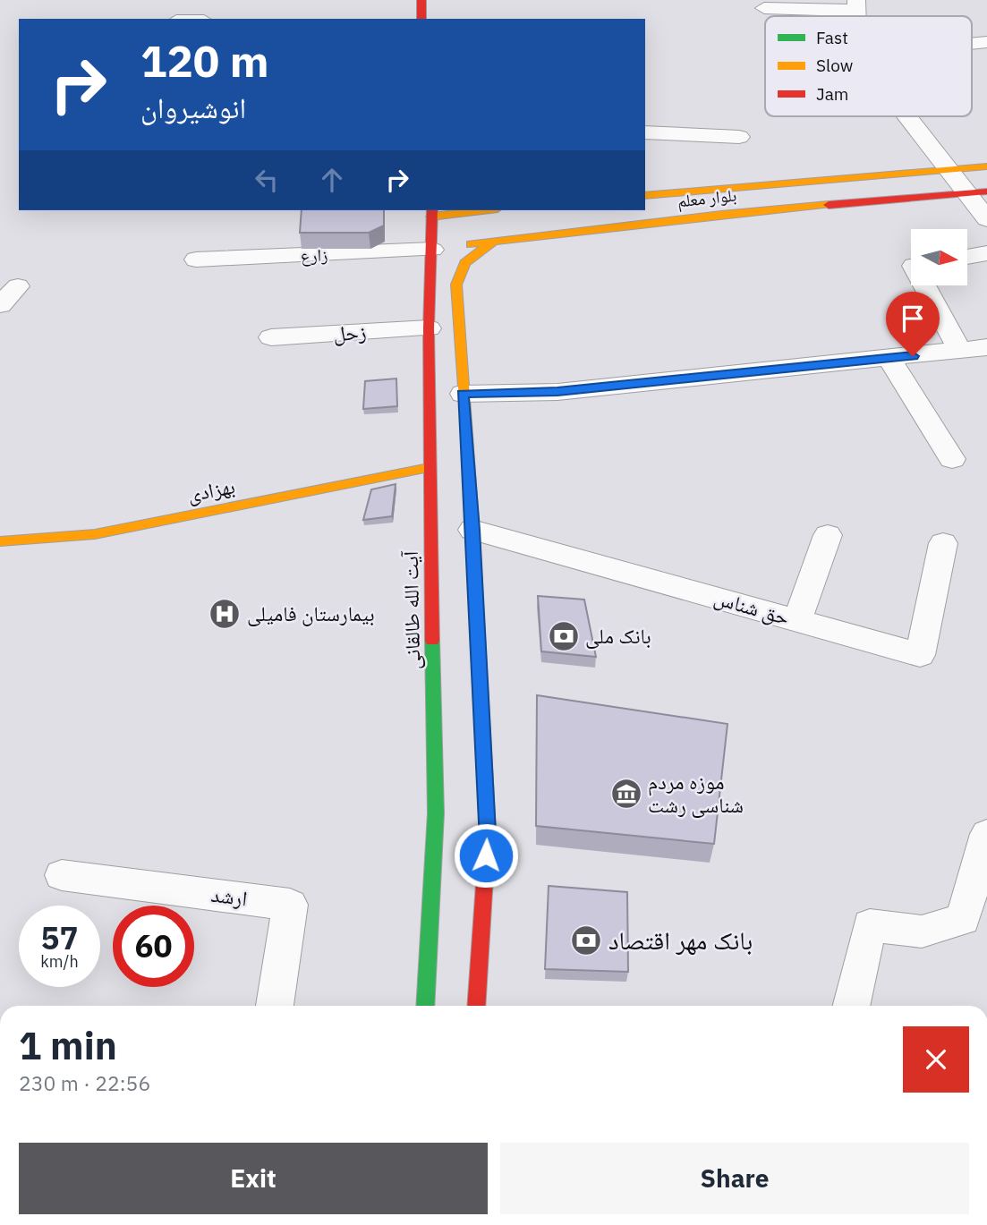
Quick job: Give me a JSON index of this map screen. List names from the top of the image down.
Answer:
{
  "streets": {
    "main road": ["بلوار معلم", "بهزادی", "آیت الله طالقانی"],
    "street": [
      "زارع",
      "زحل",
      "حق شناس",
      "ارشد"
    ]
  },
  "crossings": [
    ["بلوار معلم", "زارع"],
    ["بلوار معلم", "آیت الله طالقانی"],
    ["زارع", "آیت الله طالقانی"],
    ["زحل", "آیت الله طالقانی"],
    ["بهزادی", "آیت الله طالقانی"]
  ],
  "places": {
    "hospital": ["بیمارستان فامیلی"],
    "bank": ["بانک ملی", "بانک مهر اقتصاد"],
    "museum": ["موزه مردم شناسی رشت"]
  },
  "legend": ["Fast", "Slow", "Jam"],
  "north": "right",
  "page": {
    "turn": ["120 m", "انوشیروان"],
    "speed": "57 km/h",
    "limit": "60",
    "heading": ["1 min", "230 m · 22:56"],
    "buttons": ["Exit", "Share"]
  }
}
